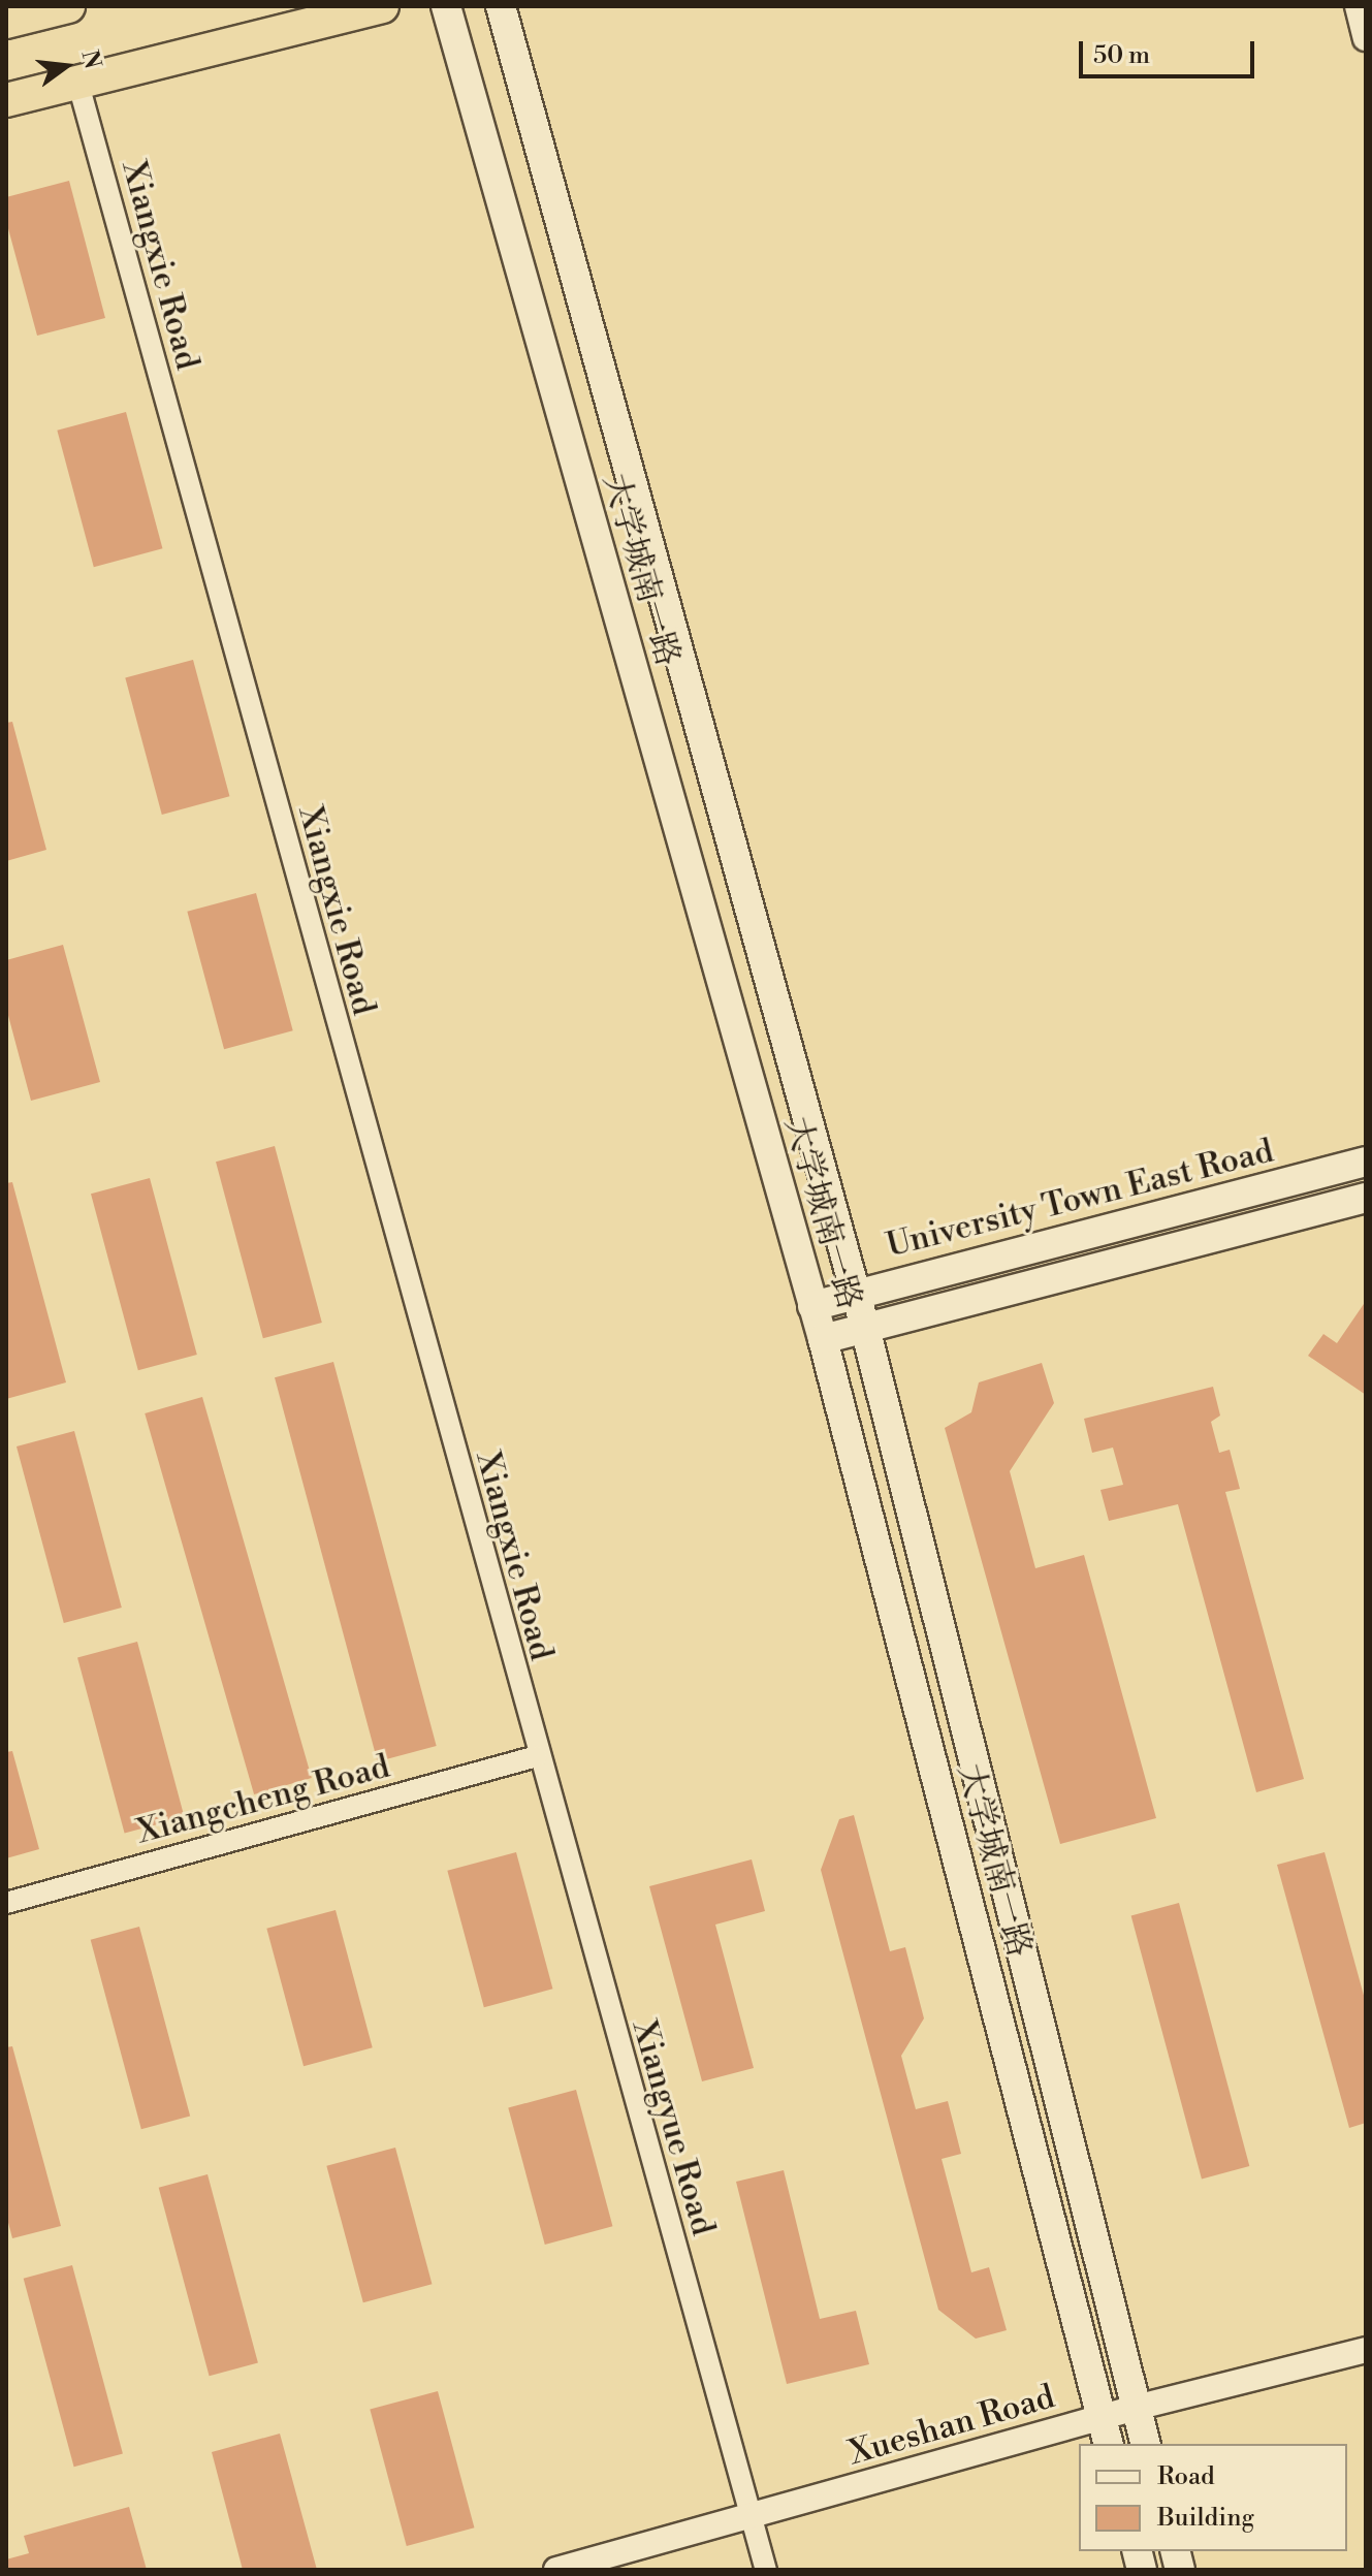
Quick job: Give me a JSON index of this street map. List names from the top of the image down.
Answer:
{
  "streets": {
    "main road": ["大学城南一路", "University Town East Road"],
    "street": [
      "Xiangxie Road",
      "Xiangcheng Road",
      "Xiangyue Road",
      "Xueshan Road"
    ]
  },
  "crossings": [
    ["Xiangxie Road", "Xiangcheng Road"],
    ["Xiangxie Road", "Xiangyue Road"],
    ["大学城南一路", "University Town East Road"],
    ["大学城南一路", "Xueshan Road"],
    ["Xiangcheng Road", "Xiangyue Road"],
    ["Xiangyue Road", "Xueshan Road"]
  ],
  "legend": ["Road", "Building"],
  "scale_bar": "50 m",
  "north": "right"
}
